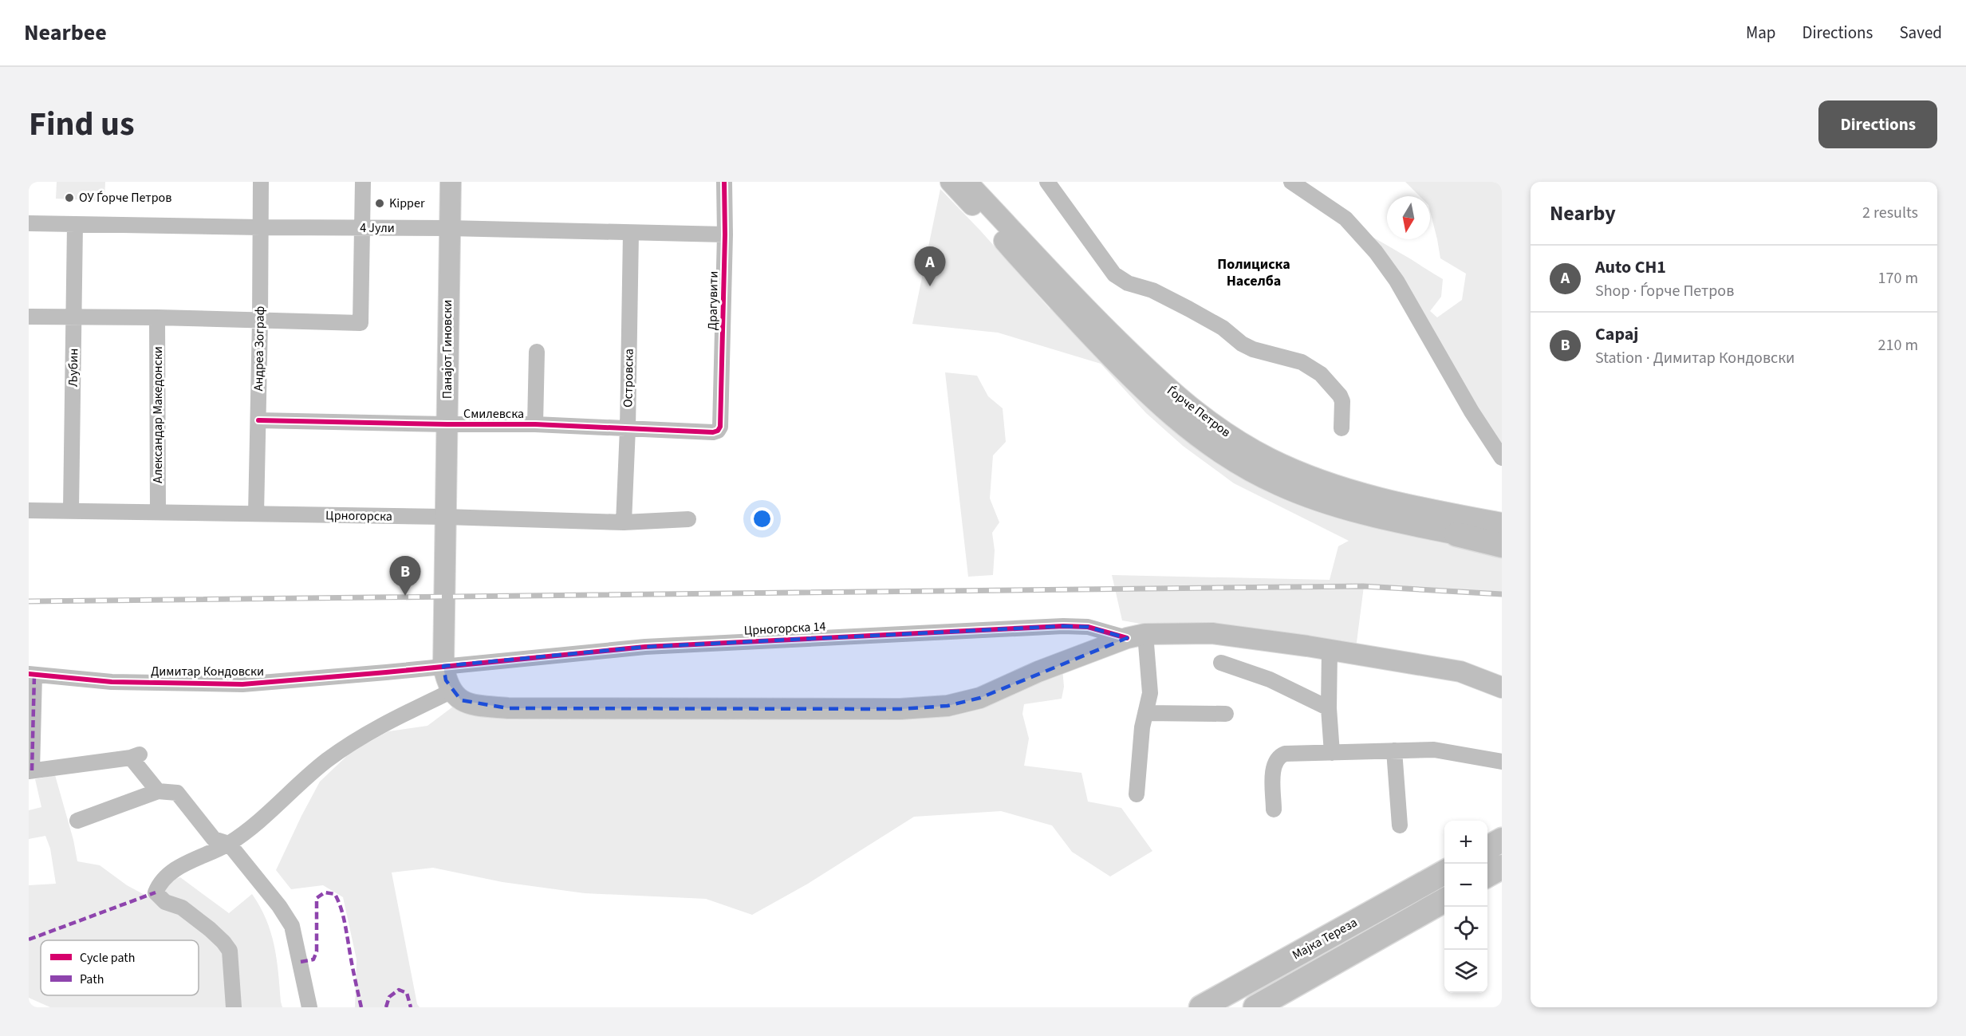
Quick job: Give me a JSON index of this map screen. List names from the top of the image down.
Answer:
{
  "streets": {
    "highway": ["Мајка Тереза"],
    "main road": ["Панајот Гиновски", "Ѓорче Петров"],
    "street": [
      "4 Јули",
      "Драгувити",
      "Андреа Зограф",
      "Љубин",
      "Островска",
      "Смилевска",
      "Александар Македонски",
      "Црногорска",
      "Црногорска 14",
      "Димитар Кондовски"
    ]
  },
  "crossings": [
    ["4 Јули", "Драгувити"],
    ["4 Јули", "Андреа Зограф"],
    ["4 Јули", "Панајот Гиновски"],
    ["4 Јули", "Љубин"],
    ["4 Јули", "Островска"],
    ["Драгувити", "Смилевска"],
    ["Андреа Зограф", "Смилевска"],
    ["Андреа Зограф", "Црногорска"],
    ["Панајот Гиновски", "Смилевска"],
    ["Панајот Гиновски", "Црногорска"],
    ["Панајот Гиновски", "Црногорска 14"],
    ["Панајот Гиновски", "Димитар Кондовски"],
    ["Љубин", "Црногорска"],
    ["Островска", "Смилевска"],
    ["Островска", "Црногорска"],
    ["Александар Македонски", "Црногорска"],
    ["Црногорска 14", "Димитар Кондовски"]
  ],
  "districts": ["Полициска Населба"],
  "places": ["ОУ Ѓорче Петров", "Kipper"],
  "legend": ["Cycle path", "Path"],
  "north": "bottom",
  "page": {
    "header": "Nearbee",
    "nav": ["Map", "Directions", "Saved"],
    "title": "Find us",
    "buttons": "Directions",
    "heading": ["Nearby", "2 results"],
    "list": [
      {
        "mark": "A",
        "name": "Auto CH1",
        "note": "Shop · Ѓорче Петров",
        "value": "170 m"
      },
      {
        "mark": "B",
        "name": "Сарај",
        "note": "Station · Димитар Кондовски",
        "value": "210 m"
      }
    ],
    "pins": ["A", "B"],
    "map_buttons": ["+", "−"]
  }
}
